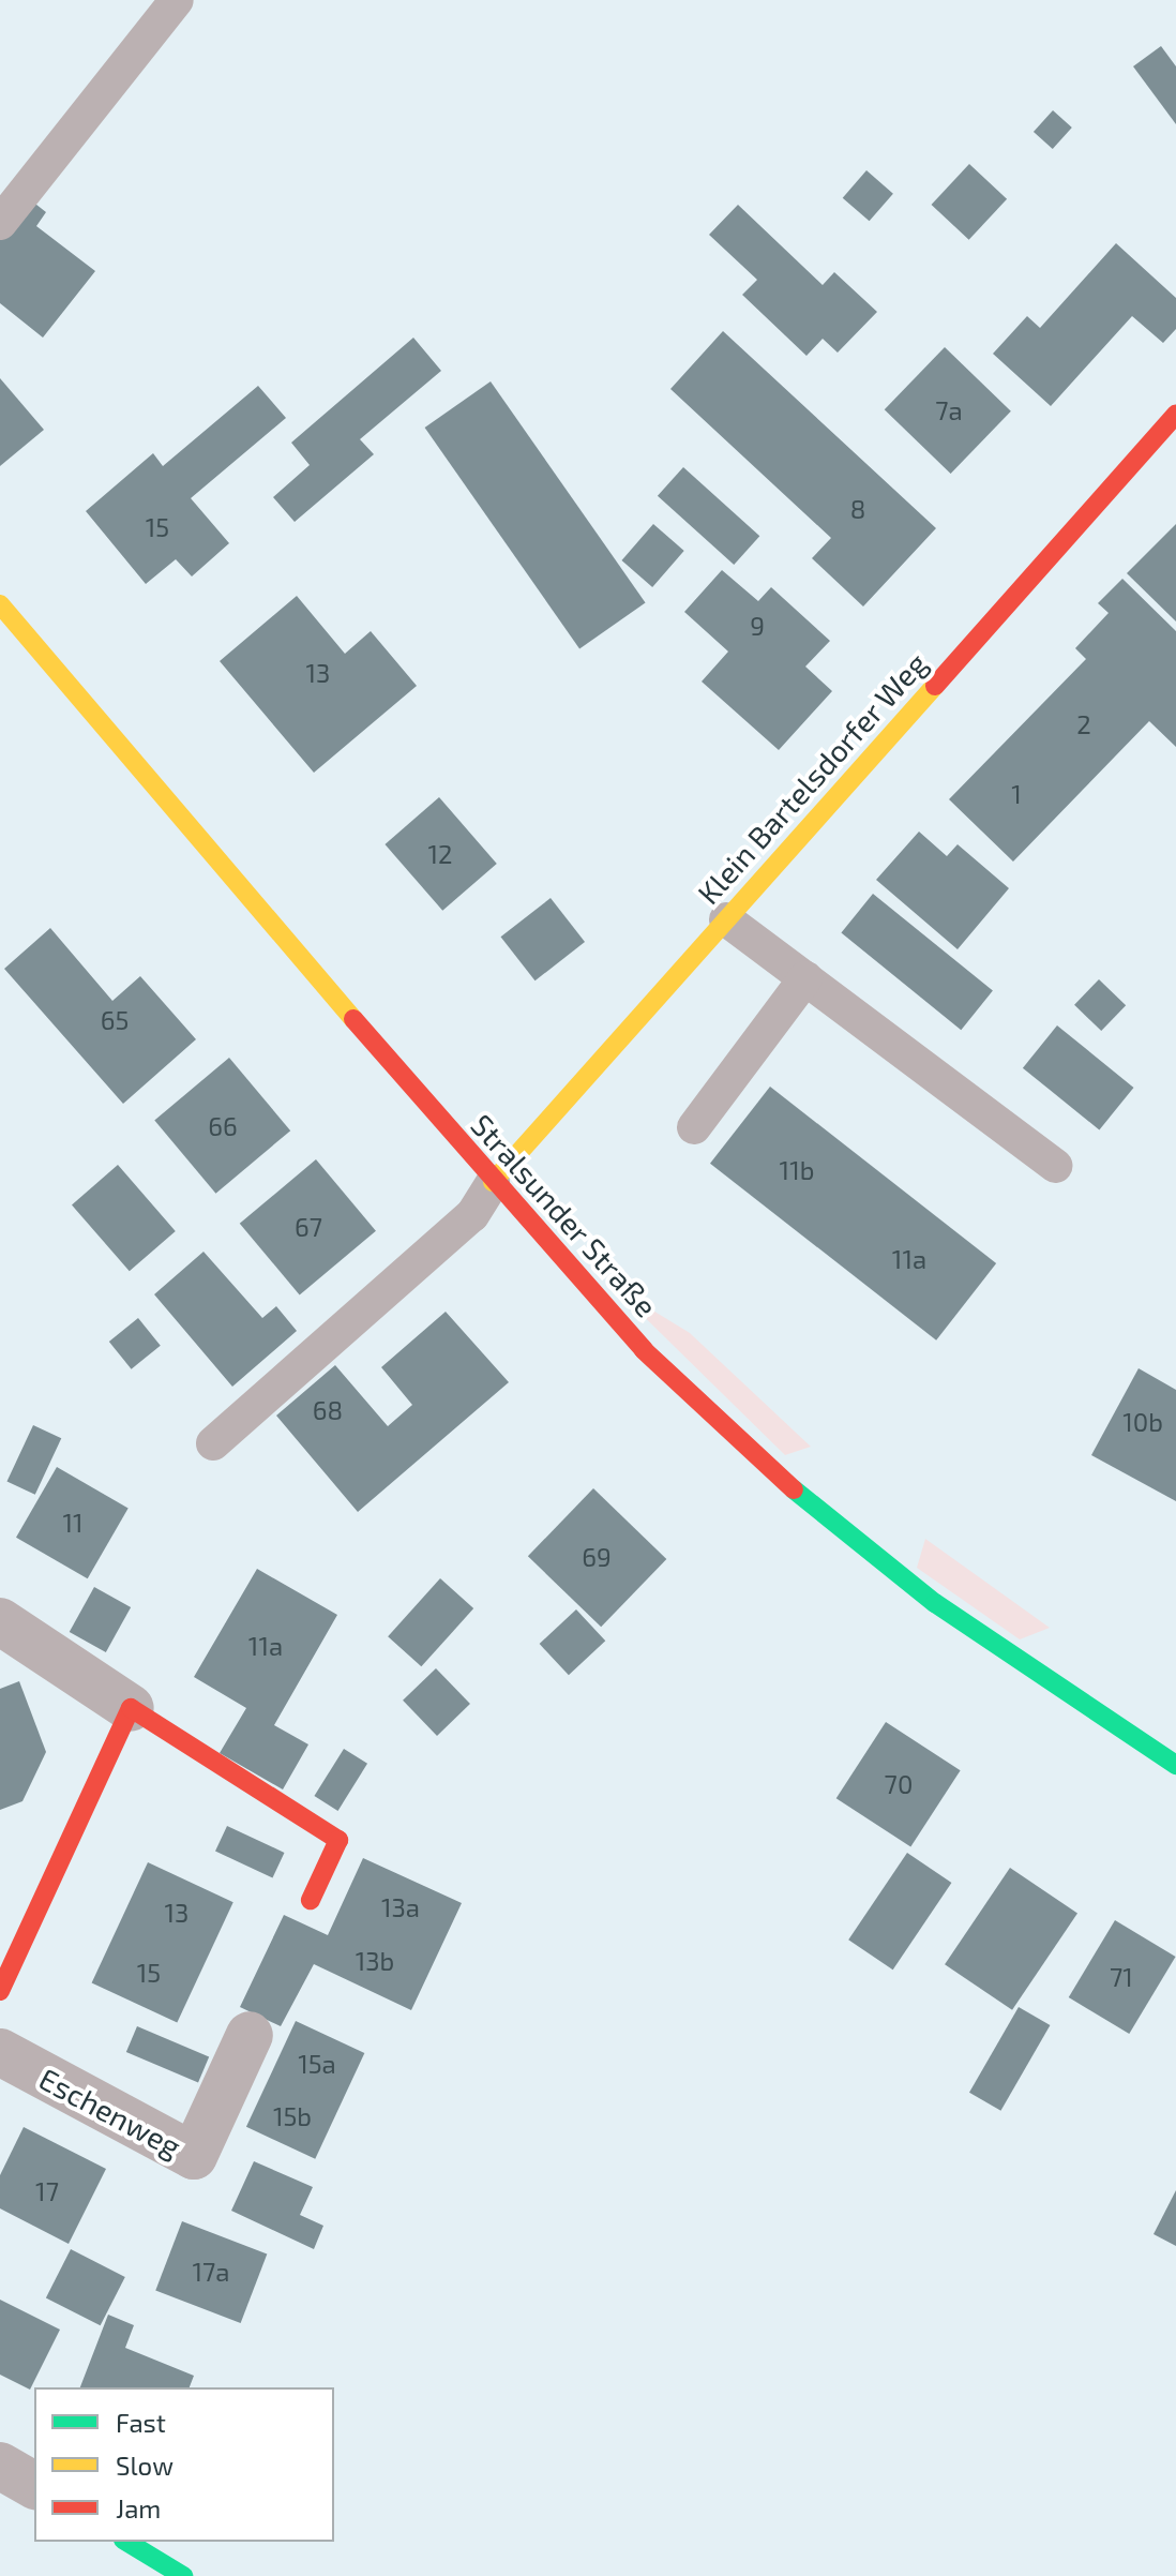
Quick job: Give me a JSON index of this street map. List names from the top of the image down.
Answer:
{
  "streets": {
    "street": ["Klein Bartelsdorfer Weg", "Stralsunder Straße", "Eschenweg"]
  },
  "crossings": [
    ["Klein Bartelsdorfer Weg", "Stralsunder Straße"]
  ],
  "house_numbers": [
    "7a",
    "8",
    "15",
    "9",
    "13",
    "2",
    "1",
    "12",
    "65",
    "66",
    "11b",
    "67",
    "11a",
    "68",
    "10b",
    "11",
    "69",
    "11a",
    "70",
    "13a",
    "13",
    "13b",
    "15",
    "71",
    "15a",
    "15b",
    "17",
    "17a"
  ],
  "legend": ["Fast", "Slow", "Jam"]
}
